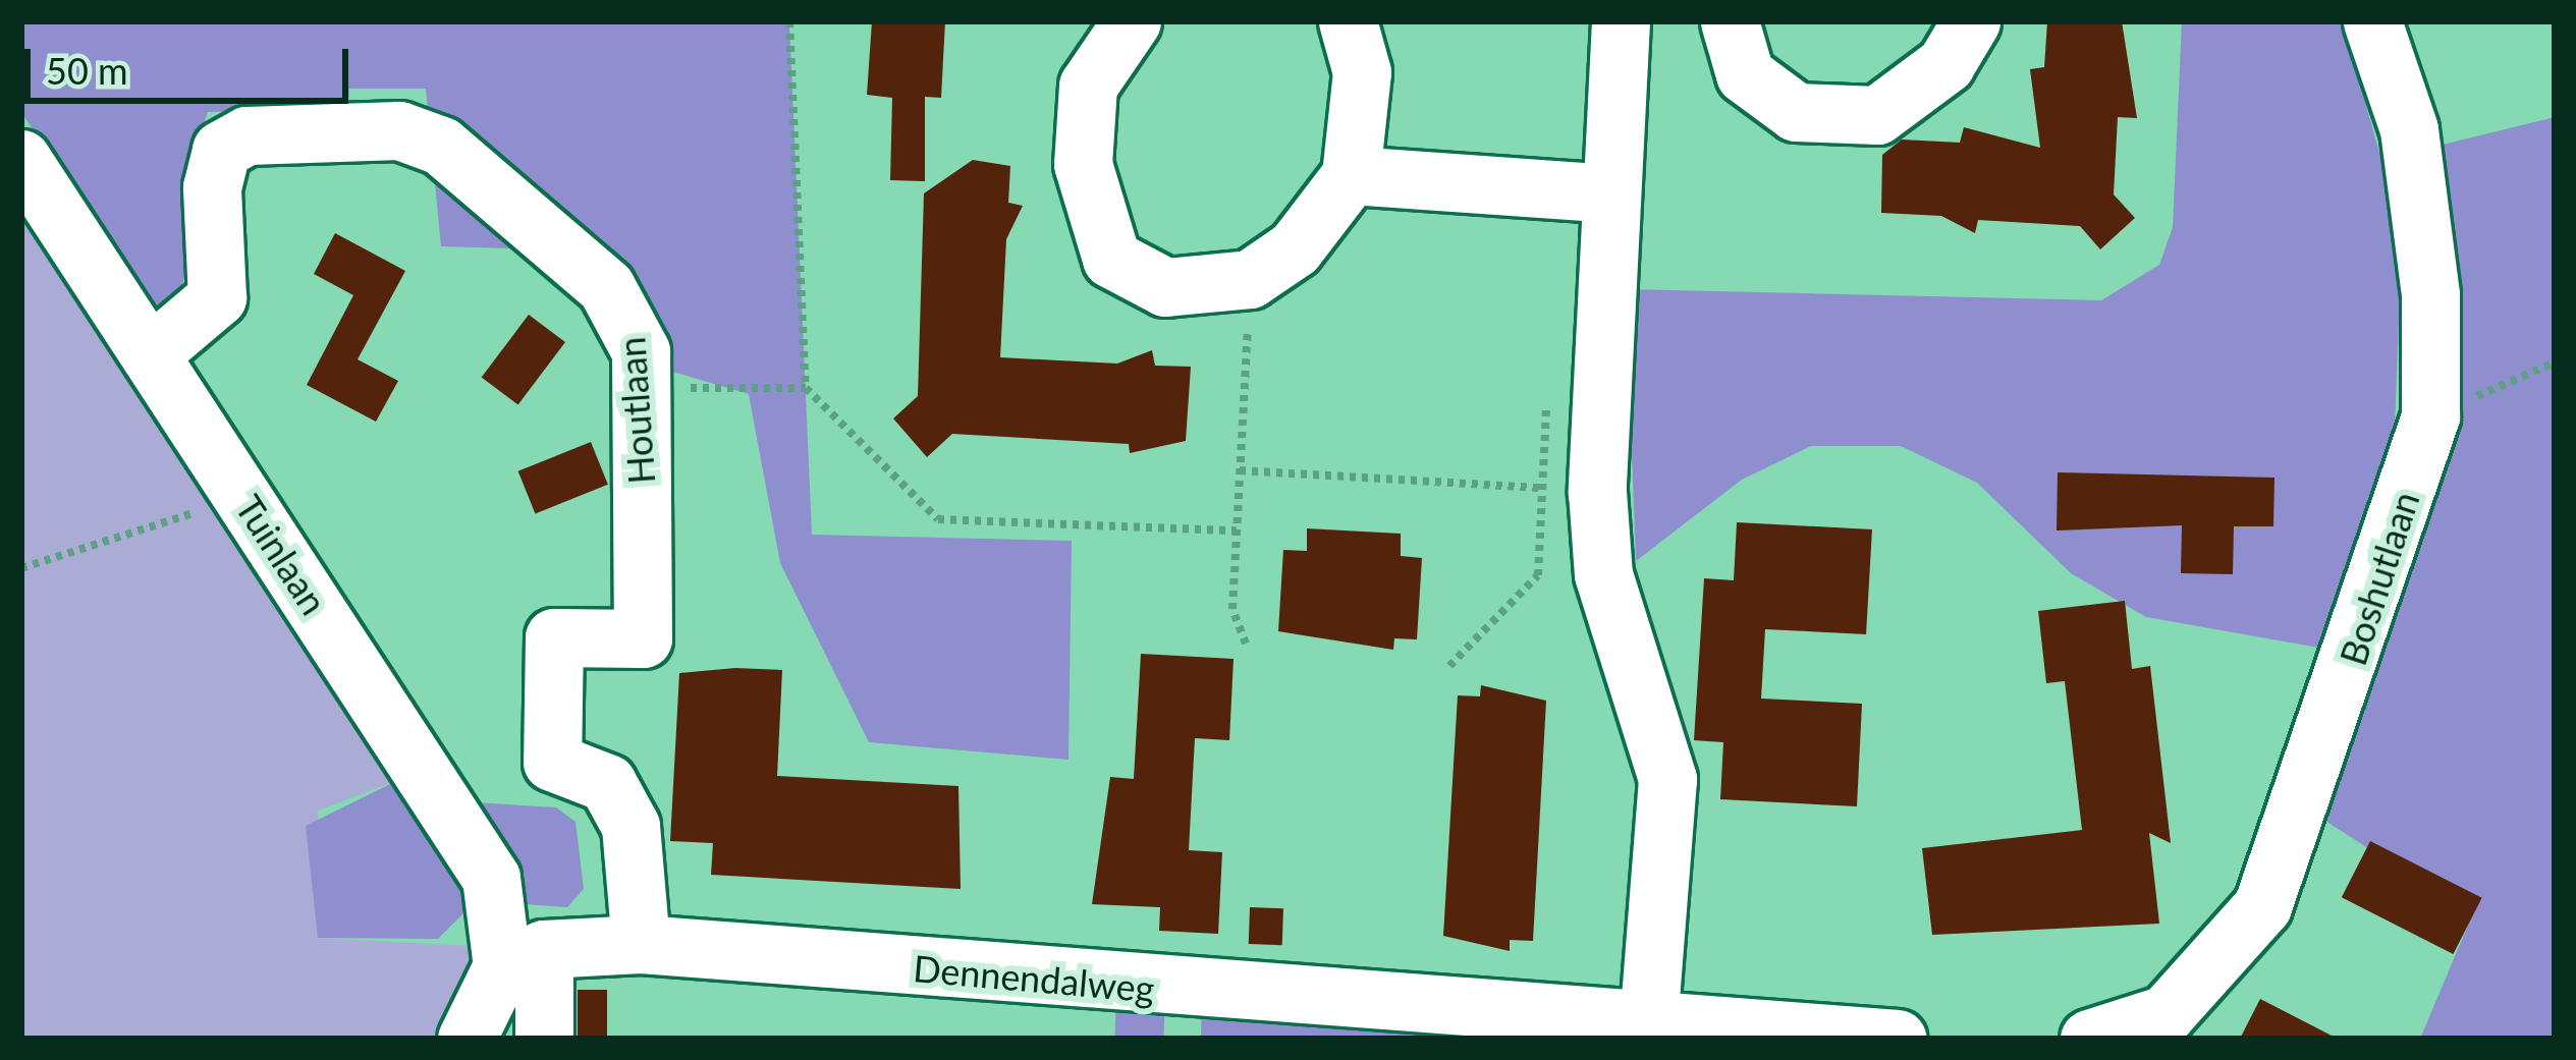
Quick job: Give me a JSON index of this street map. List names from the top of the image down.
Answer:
{
  "streets": {
    "lane": [
      "Houtlaan",
      "Tuinlaan",
      "Boshutlaan",
      "Dennendalweg"
    ]
  },
  "crossings": [
    ["Houtlaan", "Tuinlaan"],
    ["Houtlaan", "Dennendalweg"],
    ["Tuinlaan", "Dennendalweg"]
  ],
  "scale_bar": "50 m"
}
